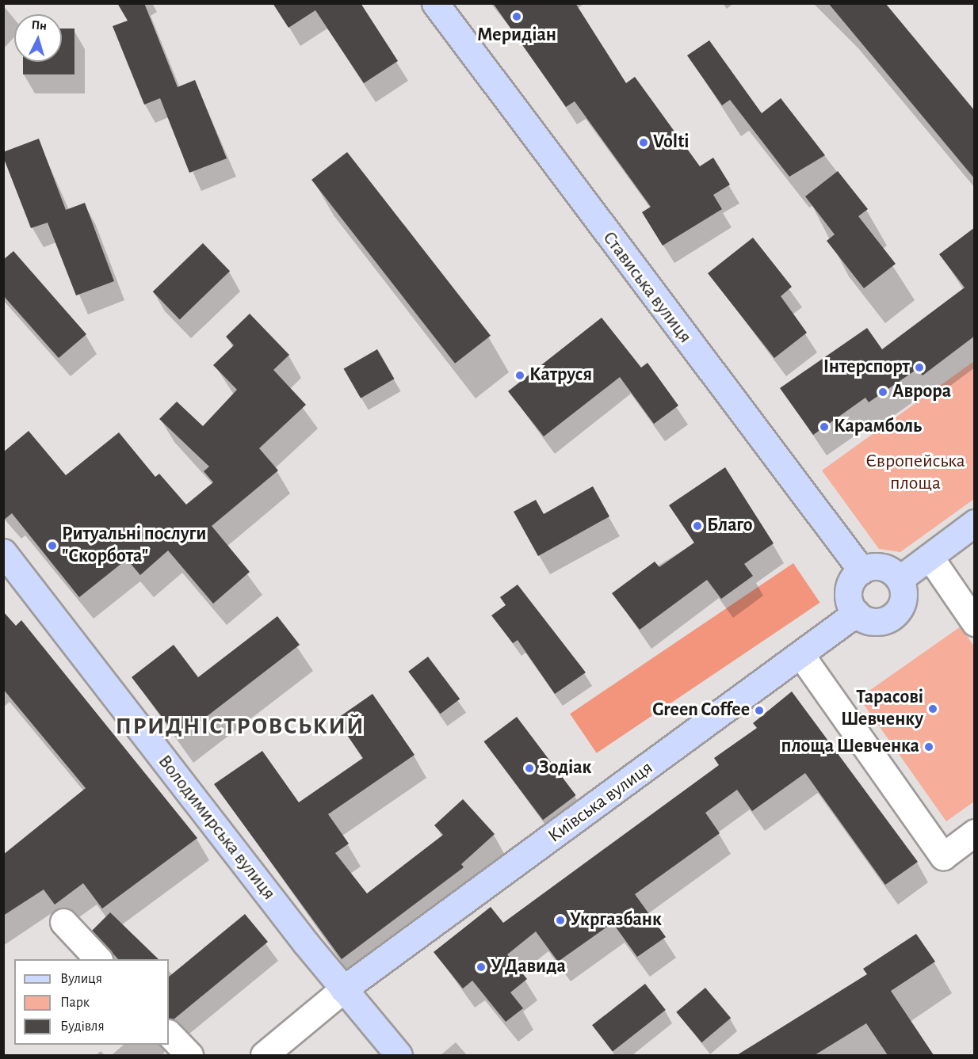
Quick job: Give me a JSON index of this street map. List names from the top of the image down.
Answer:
{
  "streets": {
    "main road": ["Стависька вулиця", "Київська вулиця", "Володимирська вулиця"]
  },
  "crossings": [
    ["Стависька вулиця", "Київська вулиця"],
    ["Київська вулиця", "Володимирська вулиця"]
  ],
  "districts": ["ПРИДНІСТРОВСЬКИЙ"],
  "parks": ["Європейська площа"],
  "places": [
    "Меридіан",
    "Volti",
    "Інтерспорт",
    "Катруся",
    "Аврора",
    "Карамболь",
    "Благо",
    "Ритуальні послуги \"Скорбота\"",
    "Тарасові Шевченку",
    "Green Coffee",
    "площа Шевченка",
    "Зодіак",
    "Укргазбанк",
    "У Давида"
  ],
  "legend": ["Вулиця", "Парк", "Будівля"],
  "north": "top"
}
